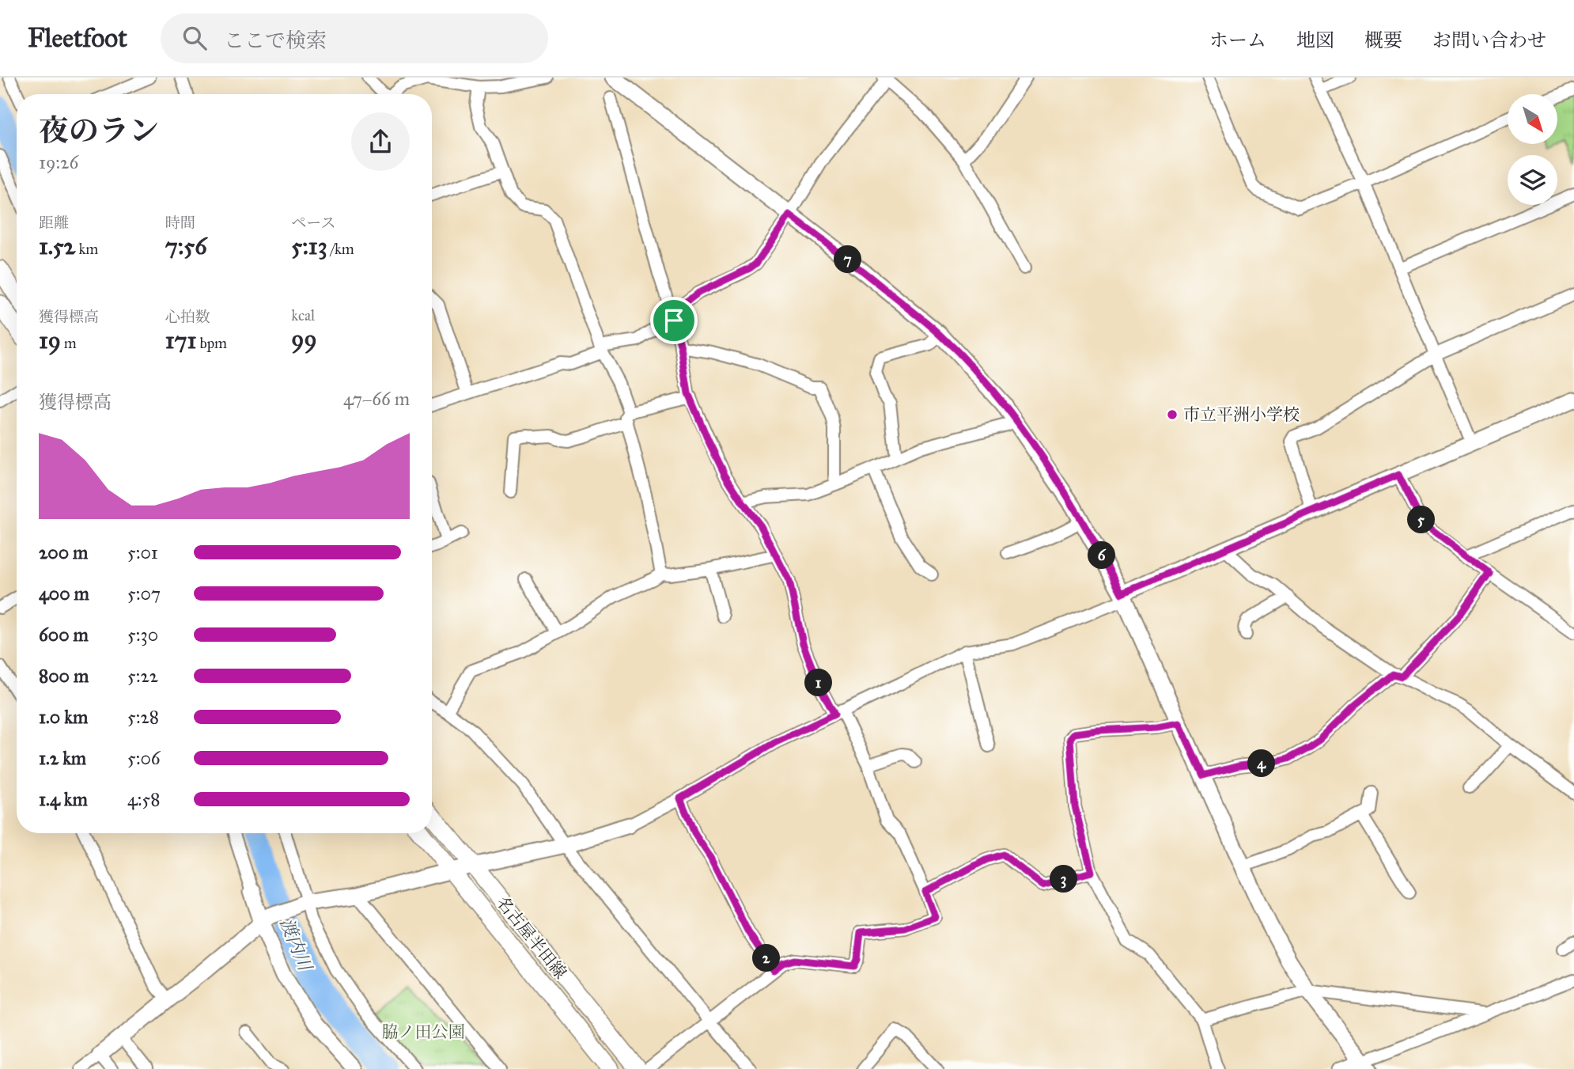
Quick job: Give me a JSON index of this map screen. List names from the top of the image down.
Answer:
{
  "streets": {
    "main road": ["名古屋半田線"]
  },
  "water": ["渡内川"],
  "parks": ["脇ノ田公園"],
  "places": ["市立平洲小学校"],
  "north": "bottom right",
  "page": {
    "header": "Fleetfoot",
    "search": "ここで検索",
    "nav": [
      "ホーム",
      "地図",
      "概要",
      "お問い合わせ"
    ],
    "heading": ["夜のラン", "19:26"],
    "stats": [
      ["距離", "1.52 km"],
      ["時間", "7:56"],
      ["ペース", "5:13 /km"],
      ["獲得標高", "19 m"],
      ["心拍数", "171 bpm"],
      ["kcal", "99"]
    ],
    "pins": [
      "7",
      "5",
      "6",
      "1",
      "4",
      "3",
      "2"
    ],
    "chart": ["獲得標高", "47–66 m"],
    "list": [
      {
        "name": "200 m",
        "note": "5:01"
      },
      {
        "name": "400 m",
        "note": "5:07"
      },
      {
        "name": "600 m",
        "note": "5:30"
      },
      {
        "name": "800 m",
        "note": "5:22"
      },
      {
        "name": "1.0 km",
        "note": "5:28"
      },
      {
        "name": "1.2 km",
        "note": "5:06"
      },
      {
        "name": "1.4 km",
        "note": "4:58"
      }
    ]
  }
}
